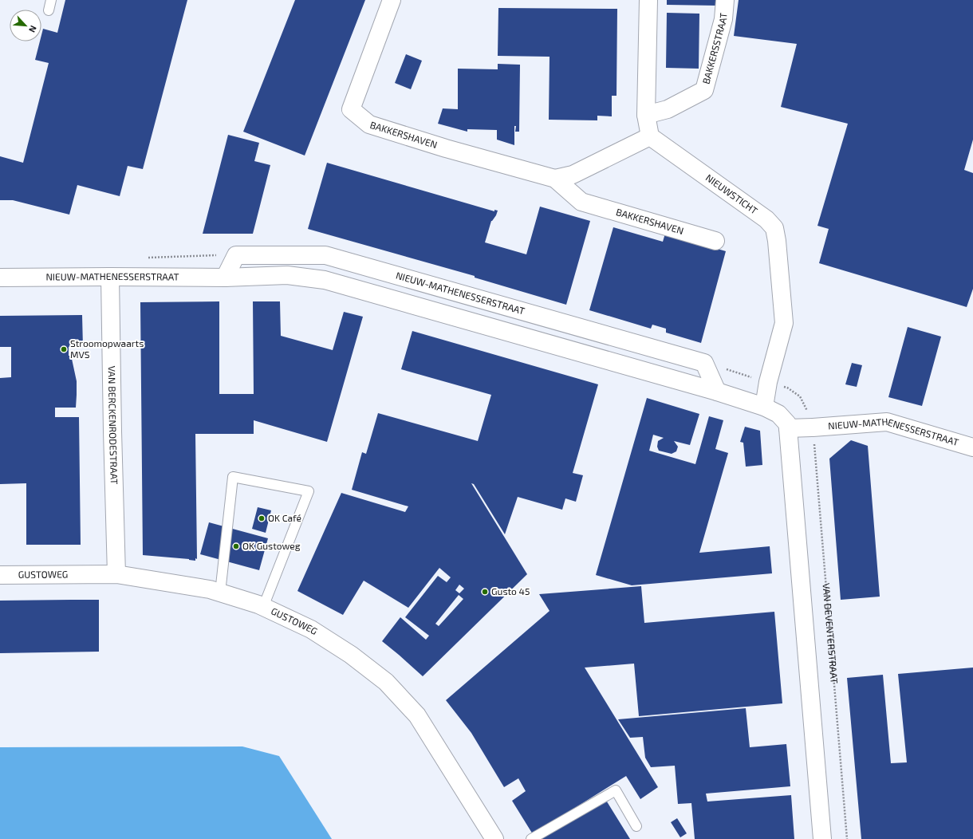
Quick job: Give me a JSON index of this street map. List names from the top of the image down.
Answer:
{
  "streets": {
    "street": [
      "BAKKERSSTRAAT",
      "BAKKERSHAVEN",
      "NIEUWSTICHT",
      "NIEUW-MATHENESSERSTRAAT",
      "VAN BERCKENRODESTRAAT",
      "GUSTOWEG"
    ],
    "path": ["VAN DEVENTERSTRAAT"]
  },
  "crossings": [
    ["BAKKERSHAVEN", "NIEUWSTICHT"],
    ["NIEUWSTICHT", "NIEUW-MATHENESSERSTRAAT"],
    ["NIEUW-MATHENESSERSTRAAT", "VAN BERCKENRODESTRAAT"],
    ["NIEUW-MATHENESSERSTRAAT", "VAN DEVENTERSTRAAT"],
    ["VAN BERCKENRODESTRAAT", "GUSTOWEG"]
  ],
  "places": [
    "Stroomopwaarts MVS",
    "OK Café",
    "OK Gustoweg",
    "Gusto 45"
  ],
  "north": "bottom right"
}
